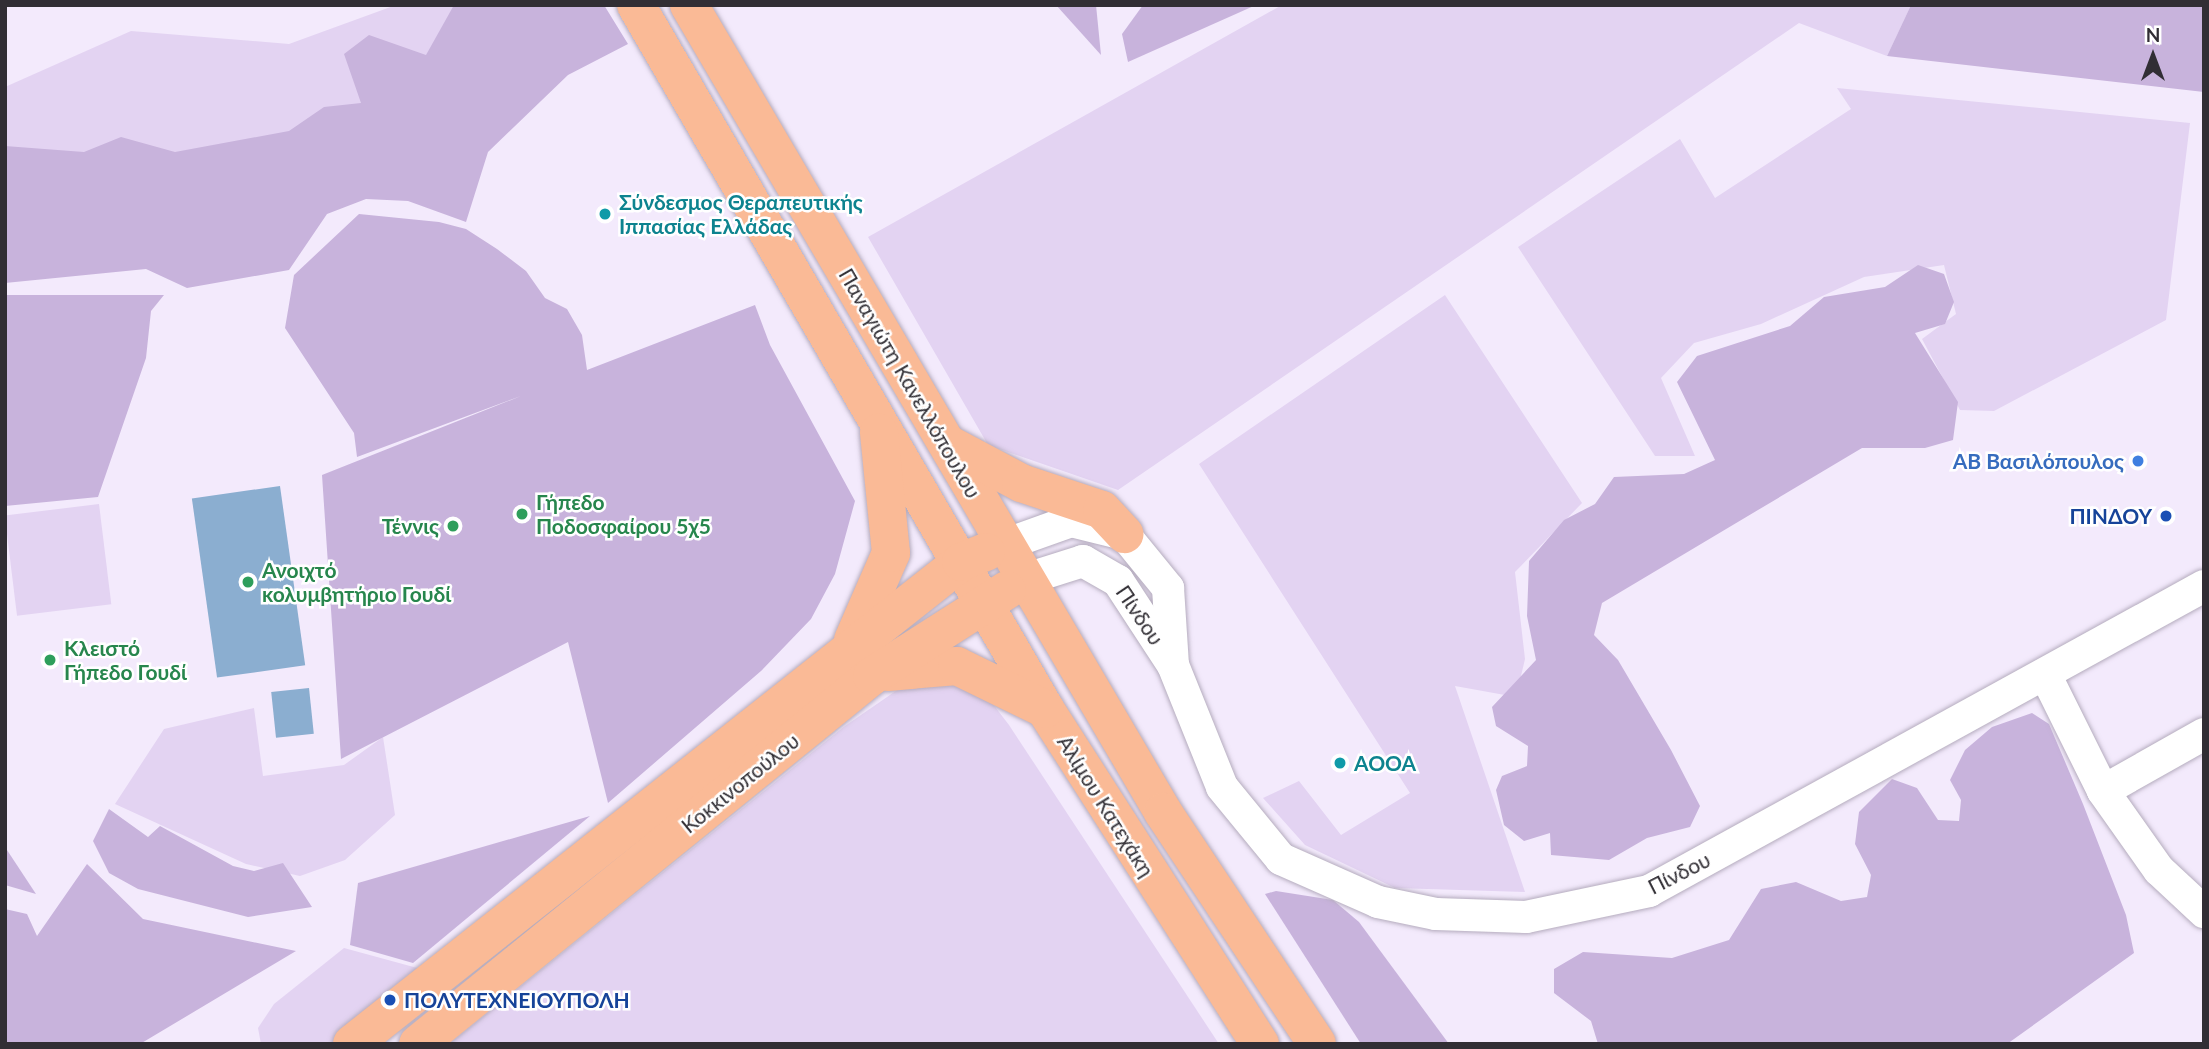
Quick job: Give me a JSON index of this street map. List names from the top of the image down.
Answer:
{
  "streets": {
    "main road": ["Παναγιώτη Κανελλόπουλου", "Κοκκινοπούλου", "Αλίμου Κατεχάκη"],
    "street": ["Πίνδου"]
  },
  "crossings": [
    ["Παναγιώτη Κανελλόπουλου", "Πίνδου"],
    ["Παναγιώτη Κανελλόπουλου", "Κοκκινοπούλου"],
    ["Πίνδου", "Κοκκινοπούλου"],
    ["Κοκκινοπούλου", "Αλίμου Κατεχάκη"]
  ],
  "places": [
    "Σύνδεσμος Θεραπευτικής Ιππασίας Ελλάδας",
    "ΑΒ Βασιλόπουλος",
    "Γήπεδο Ποδοσφαίρου 5χ5",
    "ΠΙΝΔΟΥ",
    "Τέννις",
    "Ανοιχτό κολυμβητήριο Γουδί",
    "Κλειστό Γήπεδο Γουδί",
    "ΑΟΟΑ",
    "ΠΟΛΥΤΕΧΝΕΙΟΥΠΟΛΗ"
  ],
  "north": "top"
}
